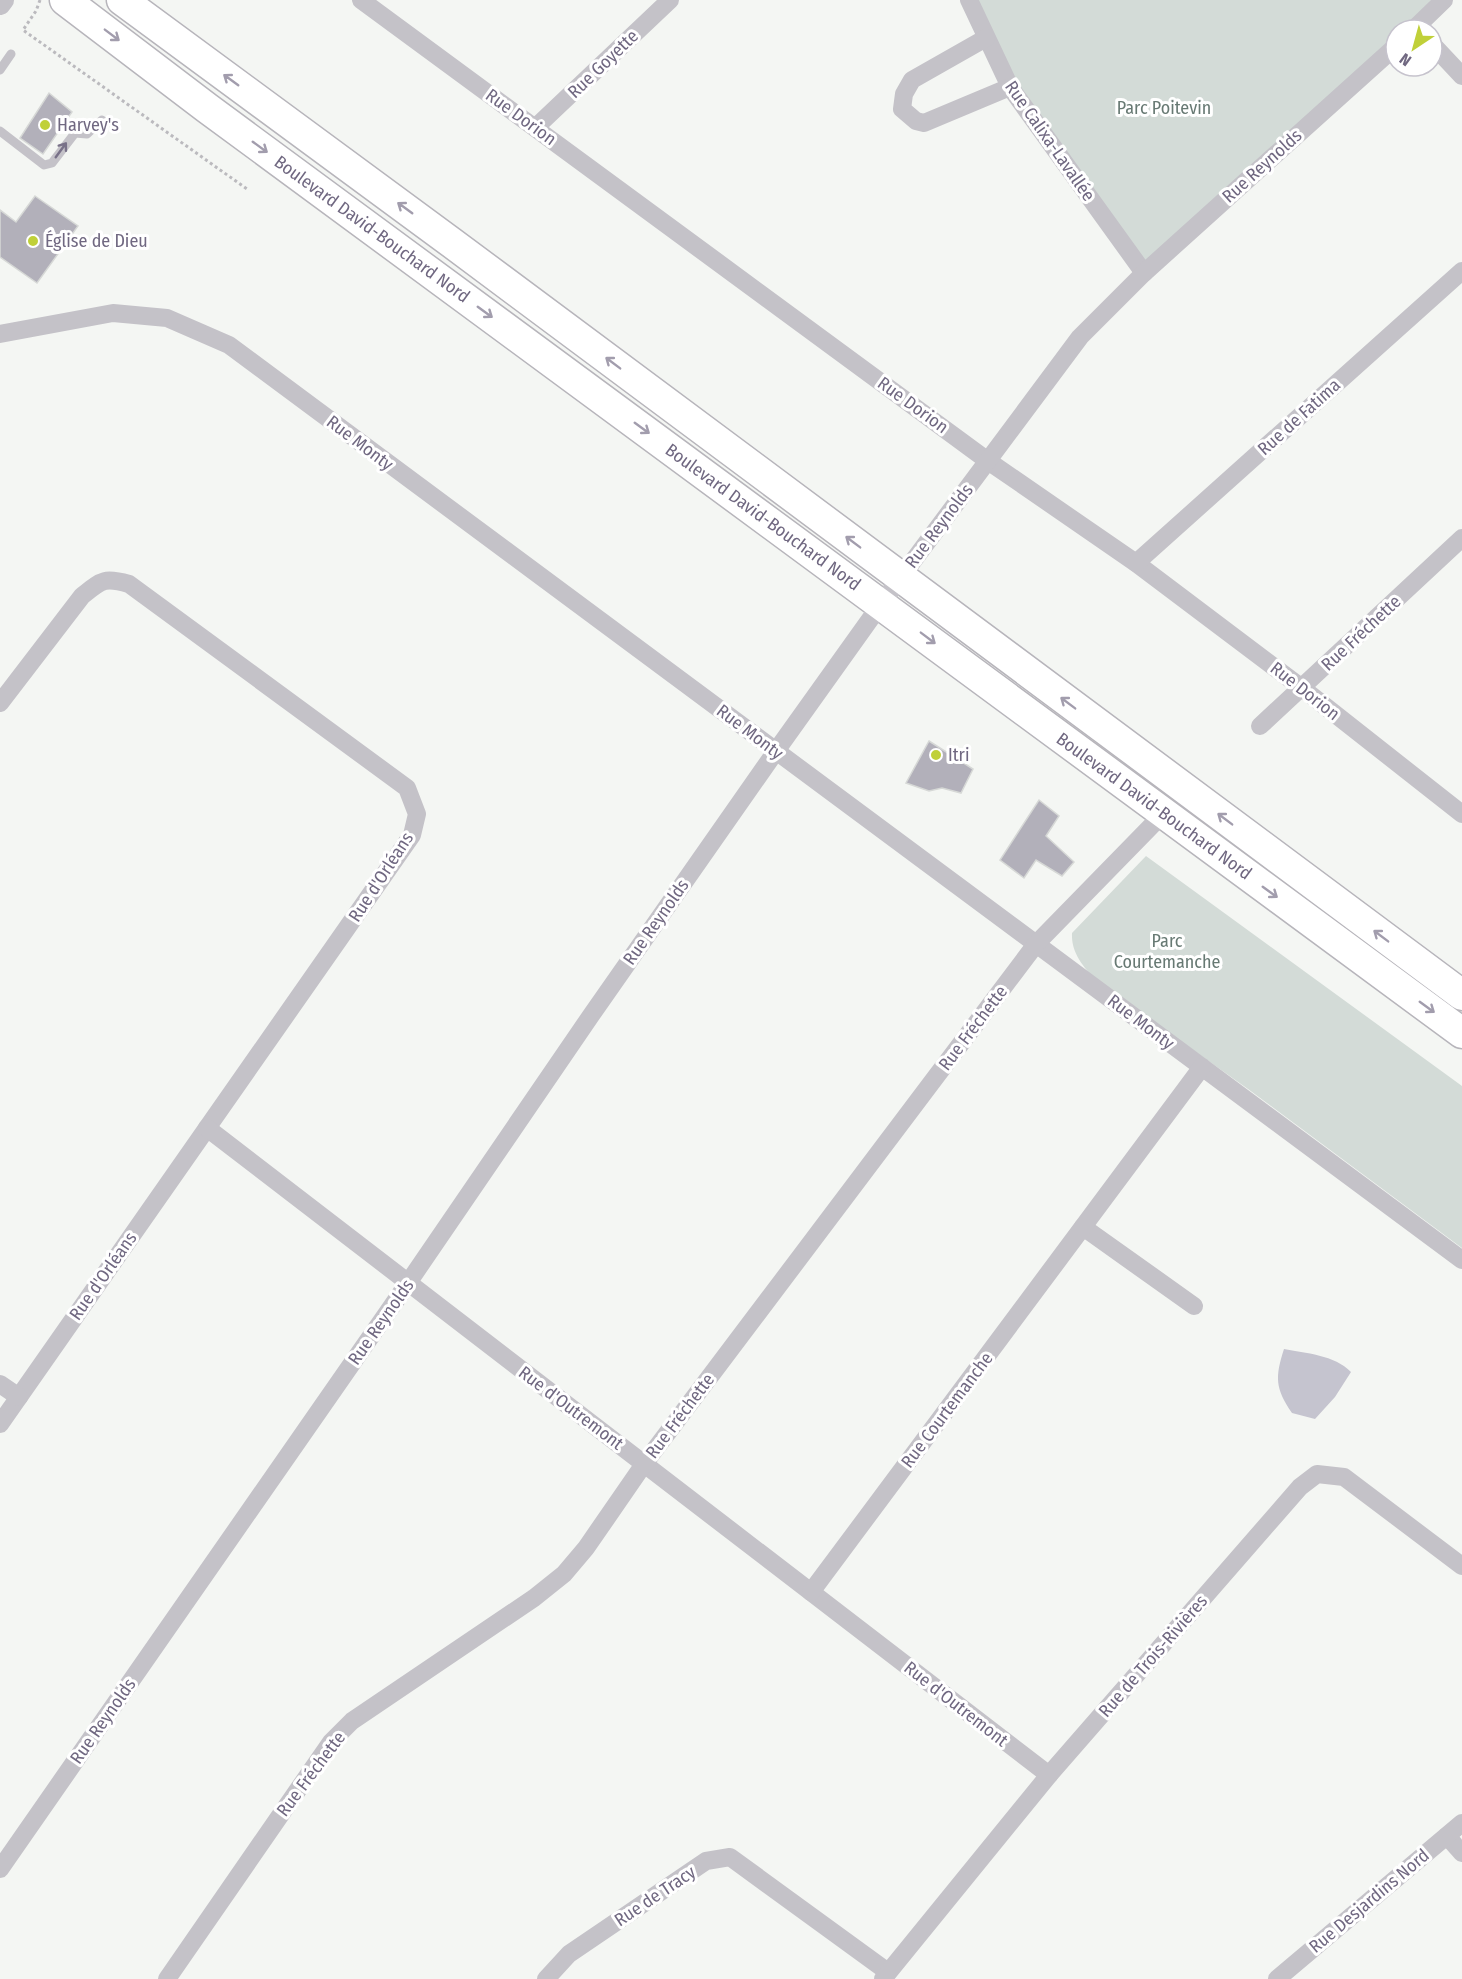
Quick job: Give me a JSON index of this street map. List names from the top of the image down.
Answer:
{
  "streets": {
    "highway": ["Boulevard David-Bouchard Nord"],
    "street": [
      "Rue Goyette",
      "Rue Dorion",
      "Rue Calixa-Lavallée",
      "Rue Reynolds",
      "Rue de Fatima",
      "Rue Monty",
      "Rue Fréchette",
      "Rue d'Orléans",
      "Rue d'Outremont",
      "Rue Courtemanche",
      "Rue de Trois-Rivières",
      "Rue de Tracy",
      "Rue Desjardins Nord"
    ]
  },
  "crossings": [
    ["Rue Goyette", "Rue Dorion"],
    ["Rue Dorion", "Rue Reynolds"],
    ["Rue Dorion", "Rue de Fatima"],
    ["Rue Dorion", "Rue Fréchette"],
    ["Rue Calixa-Lavallée", "Rue Reynolds"],
    ["Rue Reynolds", "Boulevard David-Bouchard Nord"],
    ["Rue Reynolds", "Rue Monty"],
    ["Rue Reynolds", "Rue d'Outremont"],
    ["Boulevard David-Bouchard Nord", "Rue Fréchette"],
    ["Rue Monty", "Rue Fréchette"],
    ["Rue Monty", "Rue Courtemanche"],
    ["Rue Fréchette", "Rue d'Outremont"],
    ["Rue d'Orléans", "Rue d'Outremont"],
    ["Rue d'Outremont", "Rue Courtemanche"],
    ["Rue d'Outremont", "Rue de Trois-Rivières"],
    ["Rue de Trois-Rivières", "Rue de Tracy"]
  ],
  "parks": ["Parc Poitevin", "Parc Courtemanche"],
  "places": ["Harvey's", "Église de Dieu", "Itri"],
  "north": "bottom left"
}
